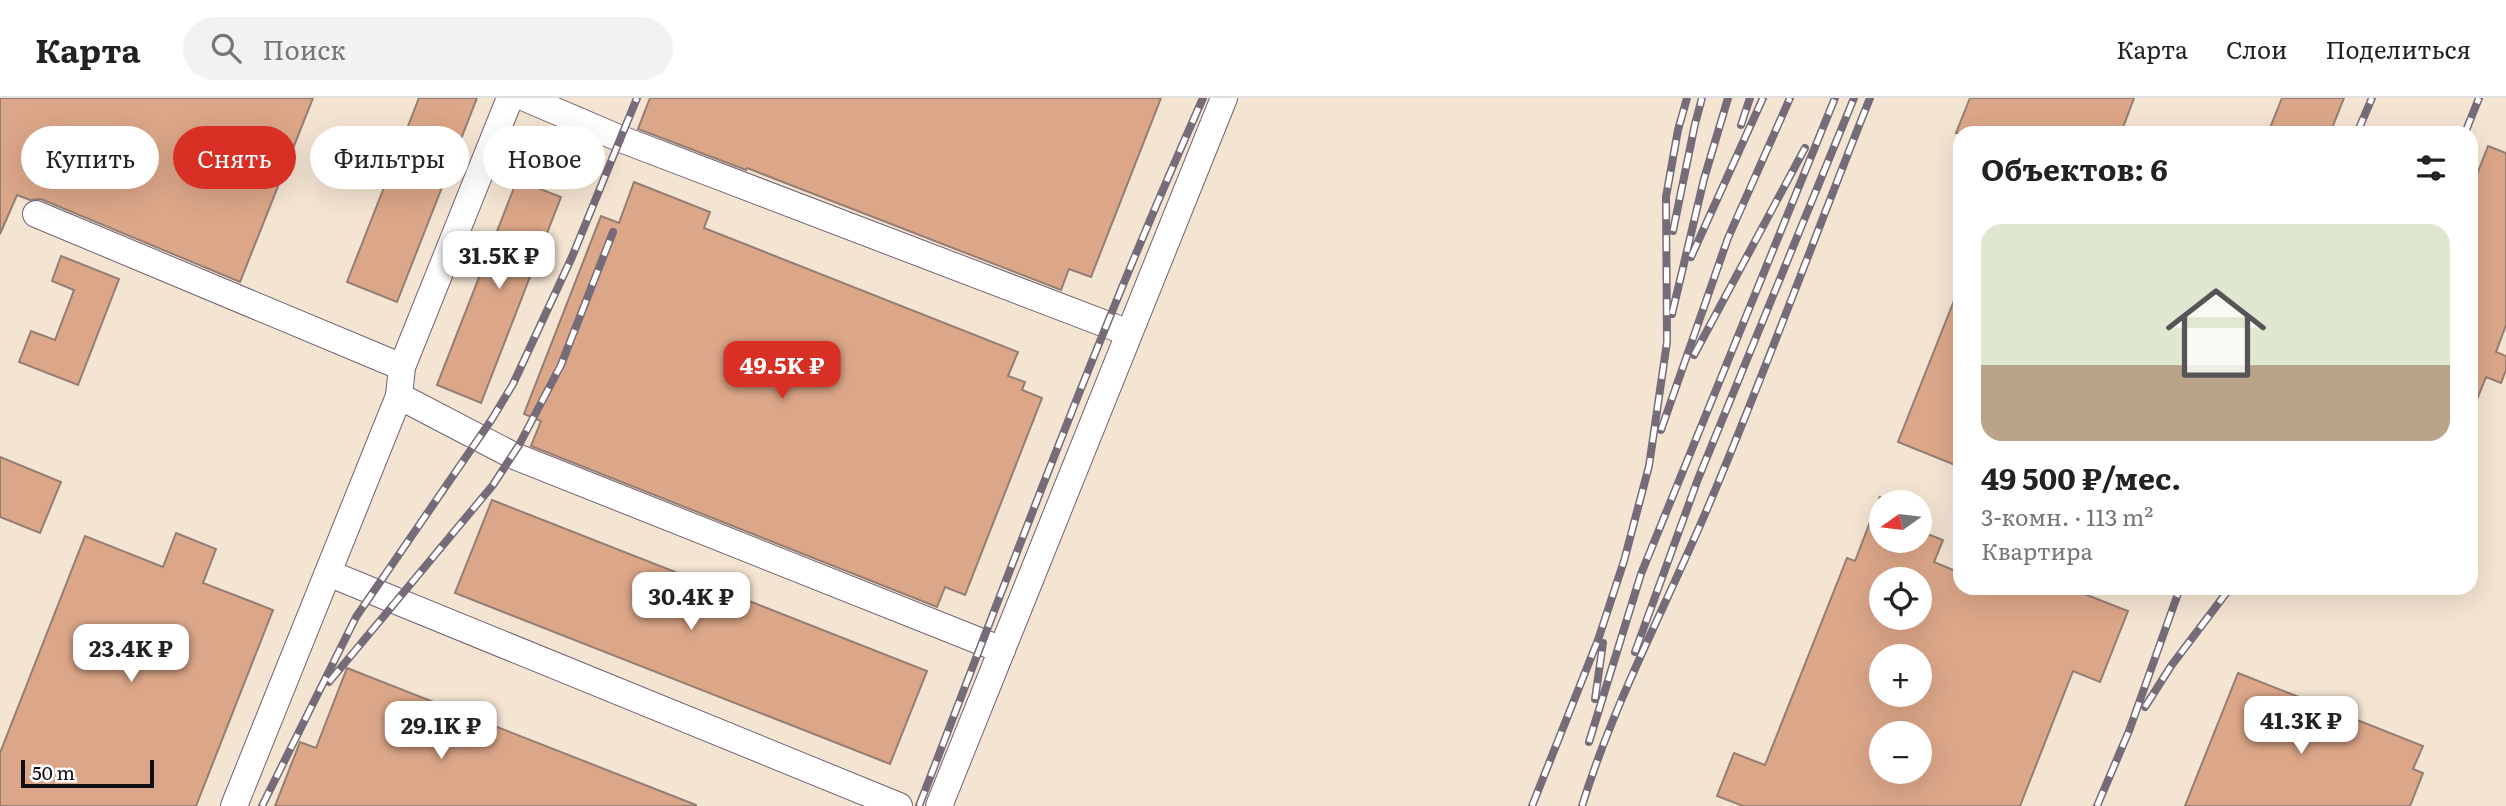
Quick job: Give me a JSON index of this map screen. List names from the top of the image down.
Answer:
{
  "scale_bar": "50 m",
  "north": "left",
  "page": {
    "header": "Карта",
    "search": "Поиск",
    "nav": ["Карта", "Слои", "Поделиться"],
    "chip": [
      "Купить",
      "Снять",
      "Фильтры",
      "Новое"
    ],
    "heading": "Объектов: 6",
    "list": [
      {
        "name": "49 500 ₽/мес.",
        "note": "3-комн. · 113 m² · Квартира"
      }
    ],
    "price": [
      "31.5K ₽",
      "49.5K ₽",
      "30.4K ₽",
      "23.4K ₽",
      "41.3K ₽",
      "29.1K ₽"
    ],
    "map_buttons": ["+", "−"],
    "scale": "50 m"
  }
}
